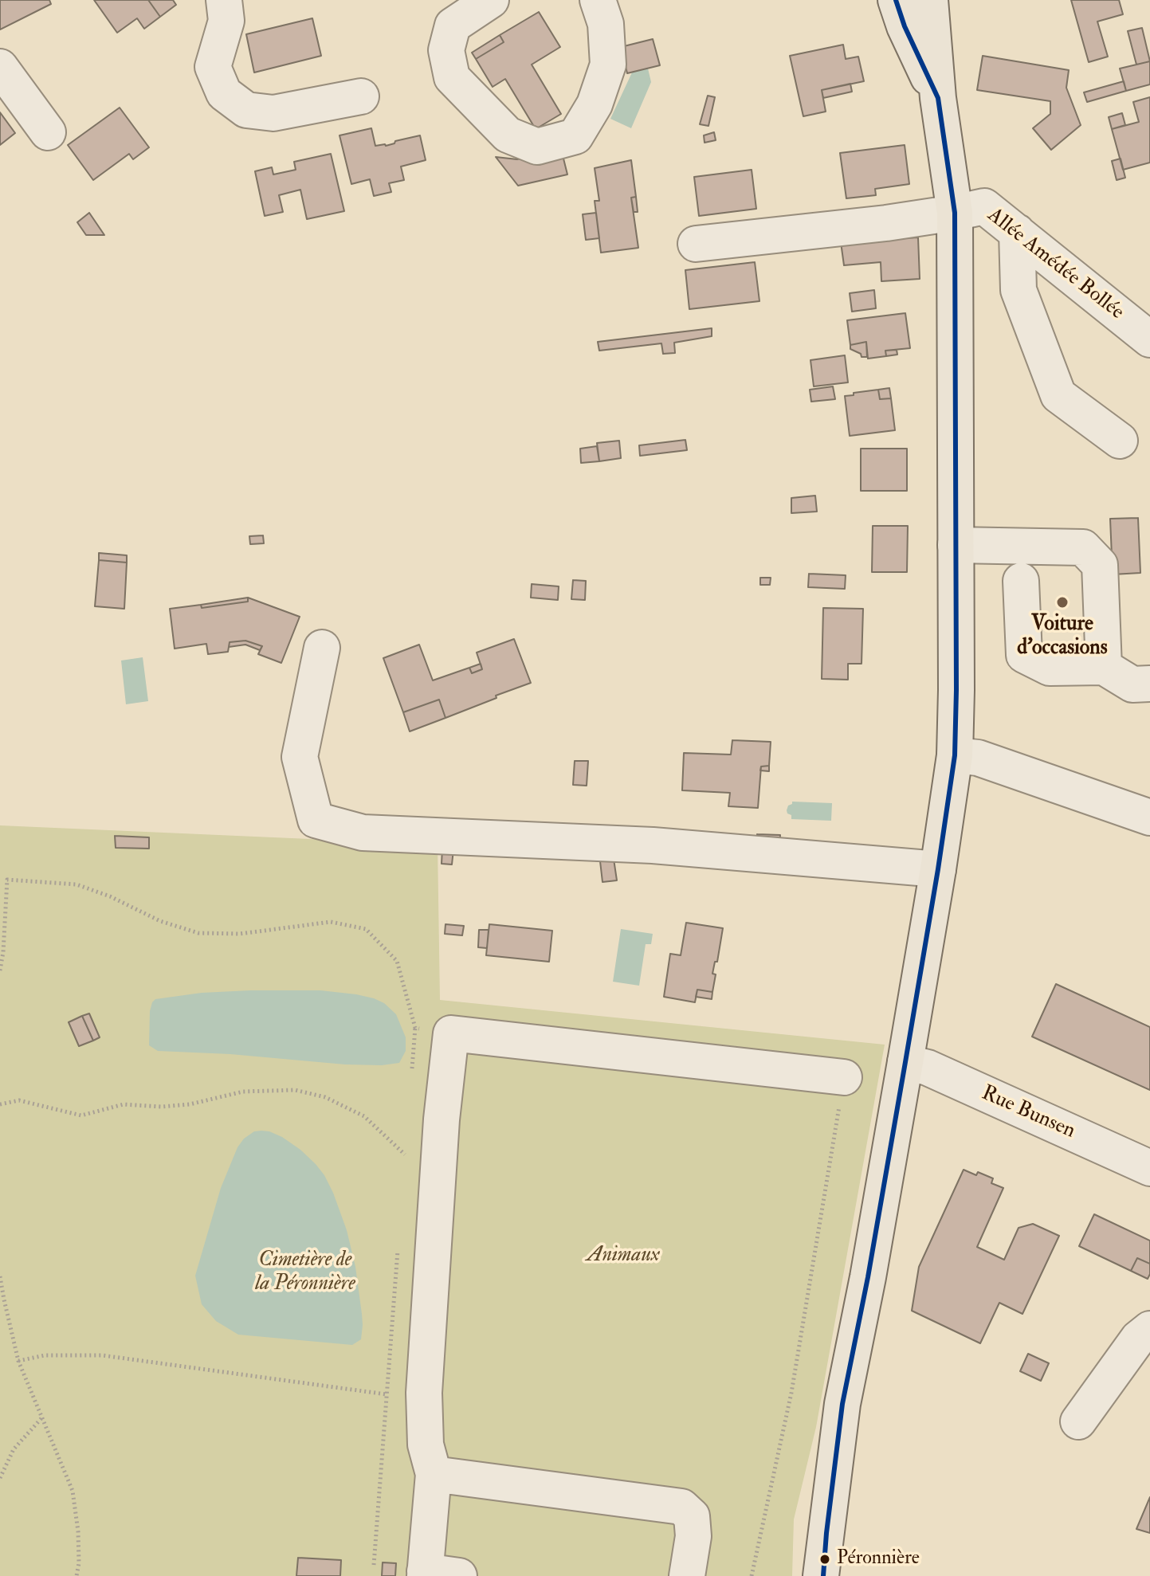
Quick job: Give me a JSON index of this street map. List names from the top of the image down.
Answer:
{
  "streets": {
    "street": ["Allée Amédée Bollée", "Rue Bunsen"]
  },
  "parks": ["Animaux", "Cimetière de la Péronnière"],
  "places": ["Voiture d'occasions", "Péronnière"]
}
